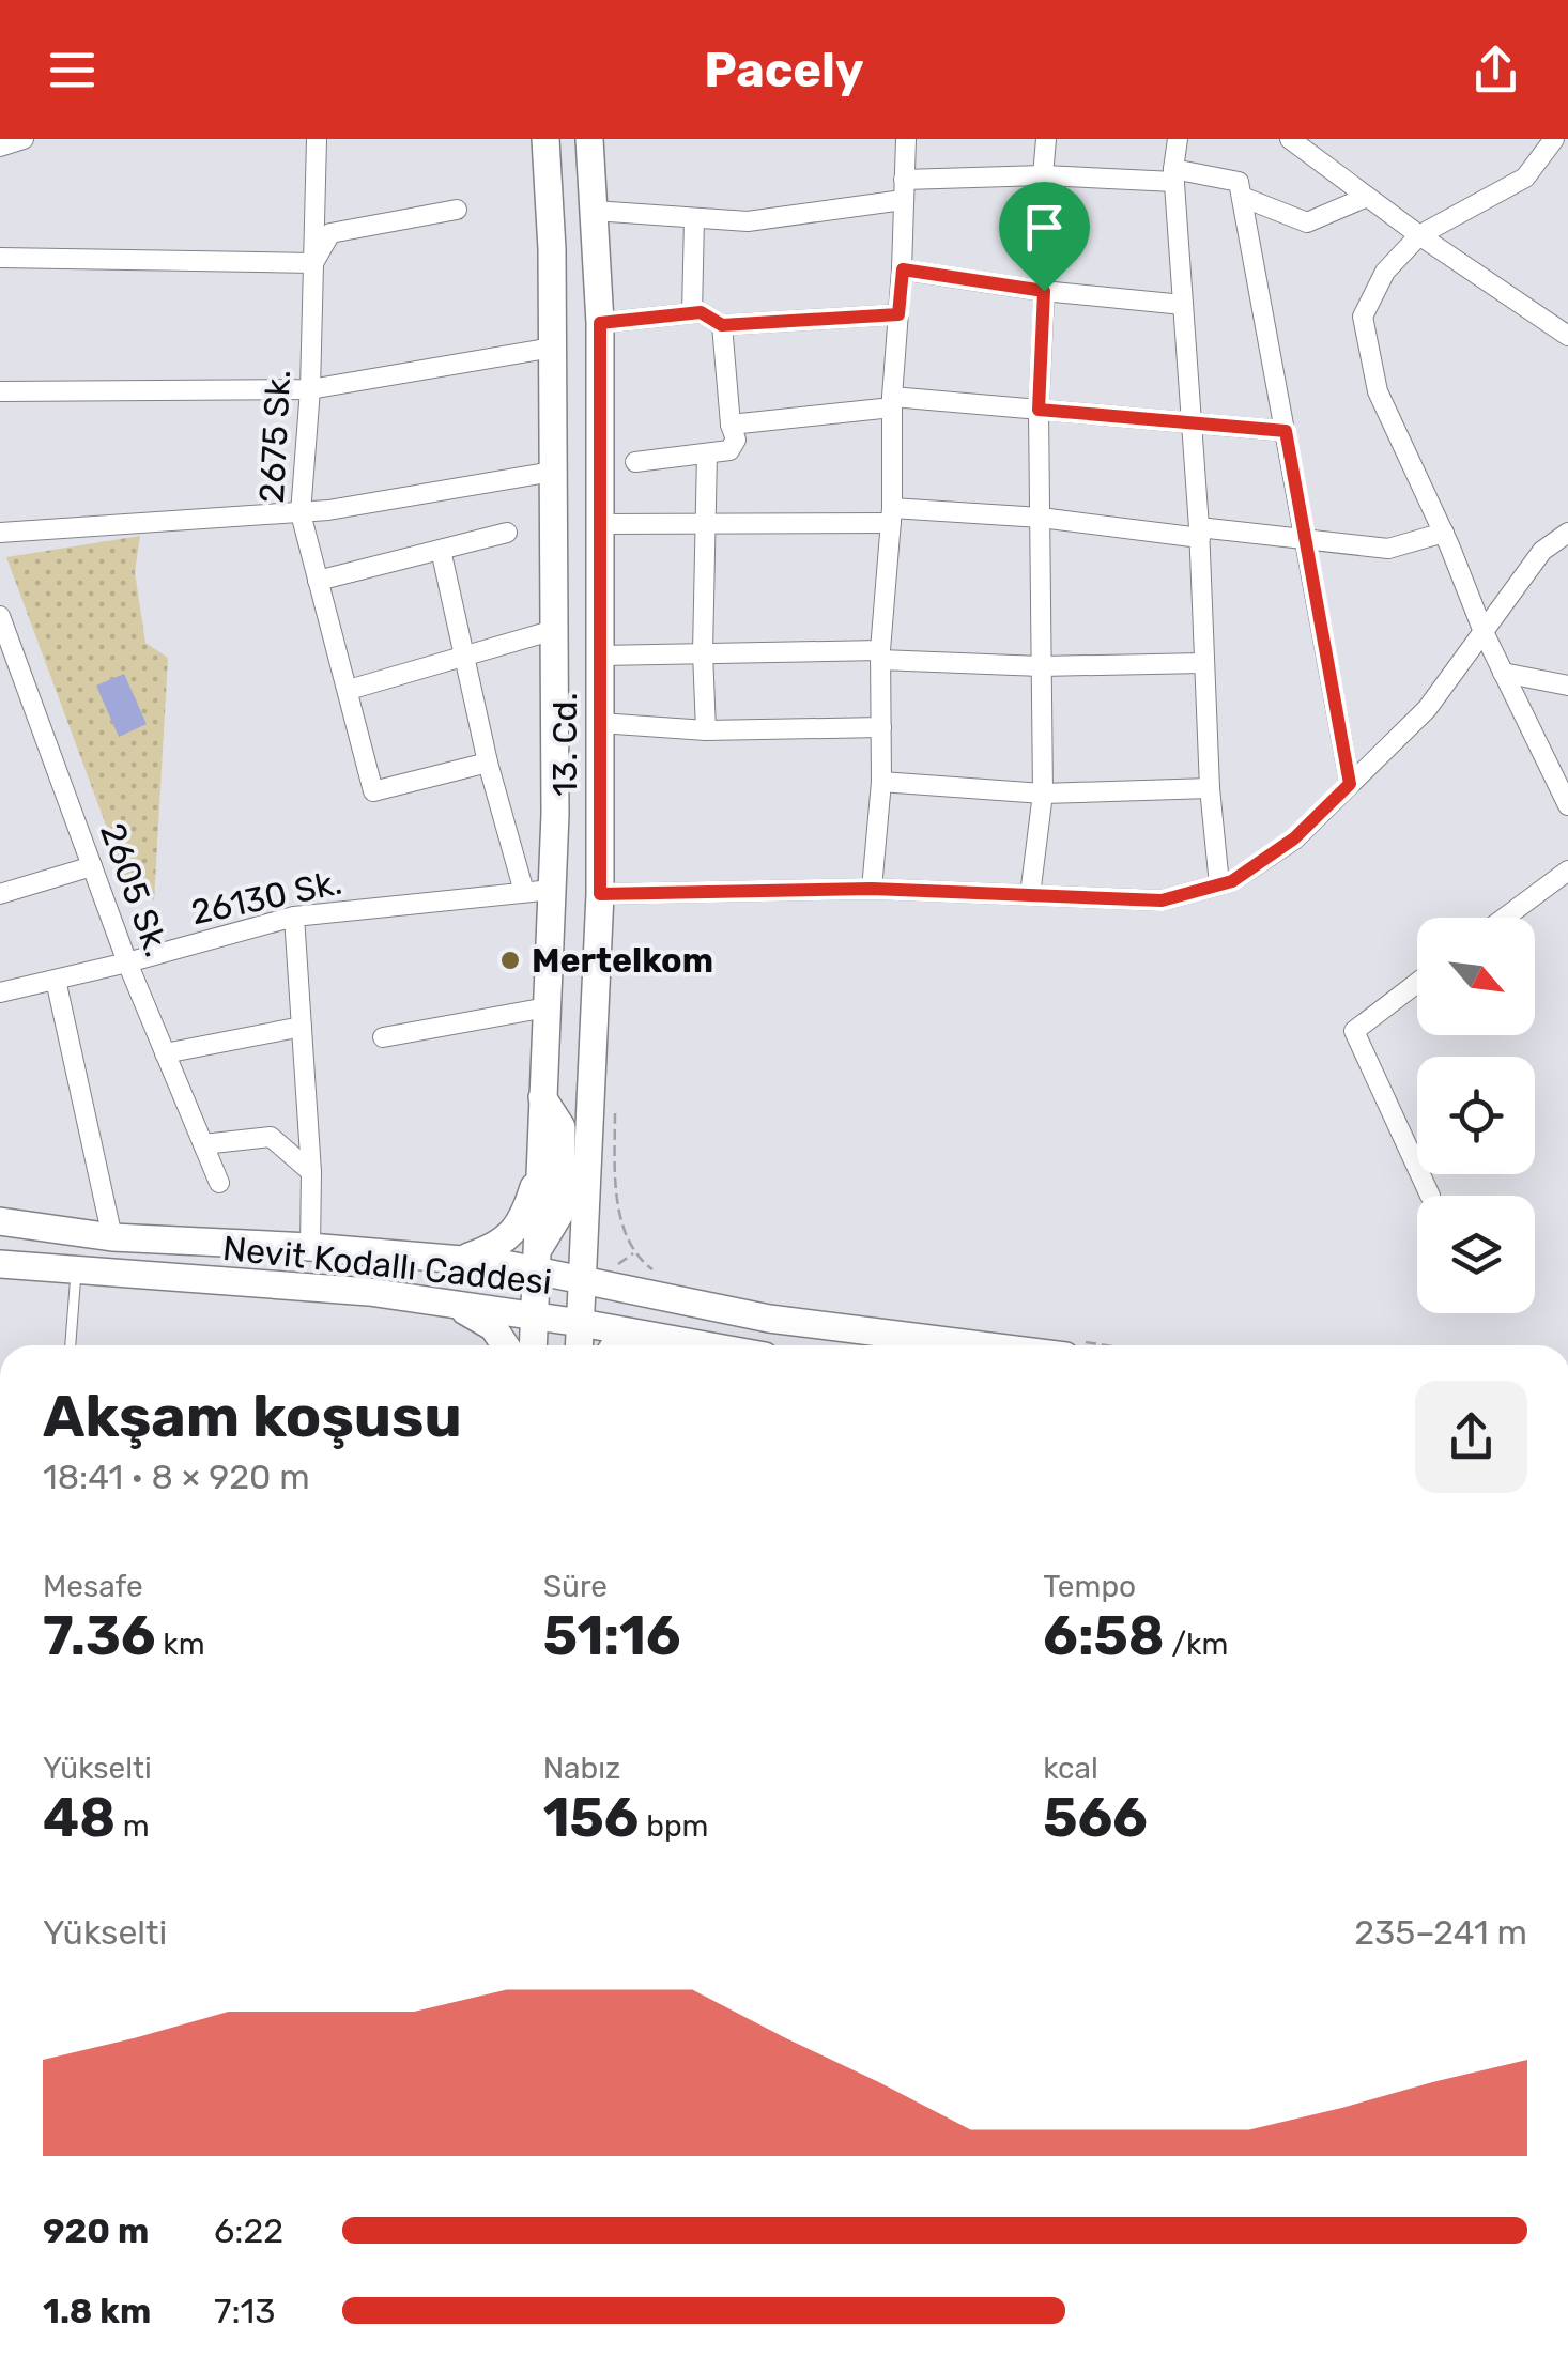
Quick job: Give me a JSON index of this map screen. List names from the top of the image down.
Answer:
{
  "streets": {
    "main road": ["13. Cd.", "Nevit Kodallı Caddesi"],
    "street": ["2675 Sk.", "2605 Sk.", "26130 Sk."]
  },
  "crossings": [
    ["13. Cd.", "26130 Sk."],
    ["13. Cd.", "Nevit Kodallı Caddesi"],
    ["2605 Sk.", "26130 Sk."]
  ],
  "places": ["Mertelkom"],
  "north": "bottom right",
  "page": {
    "header": "Pacely",
    "heading": ["Akşam koşusu", "18:41 · 8 × 920 m"],
    "stats": [
      ["Mesafe", "7.36 km"],
      ["Süre", "51:16"],
      ["Tempo", "6:58 /km"],
      ["Yükselti", "48 m"],
      ["Nabız", "156 bpm"],
      ["kcal", "566"]
    ],
    "chart": ["Yükselti", "235–241 m"],
    "list": [
      {
        "name": "920 m",
        "note": "6:22"
      },
      {
        "name": "1.8 km",
        "note": "7:13"
      }
    ]
  }
}
